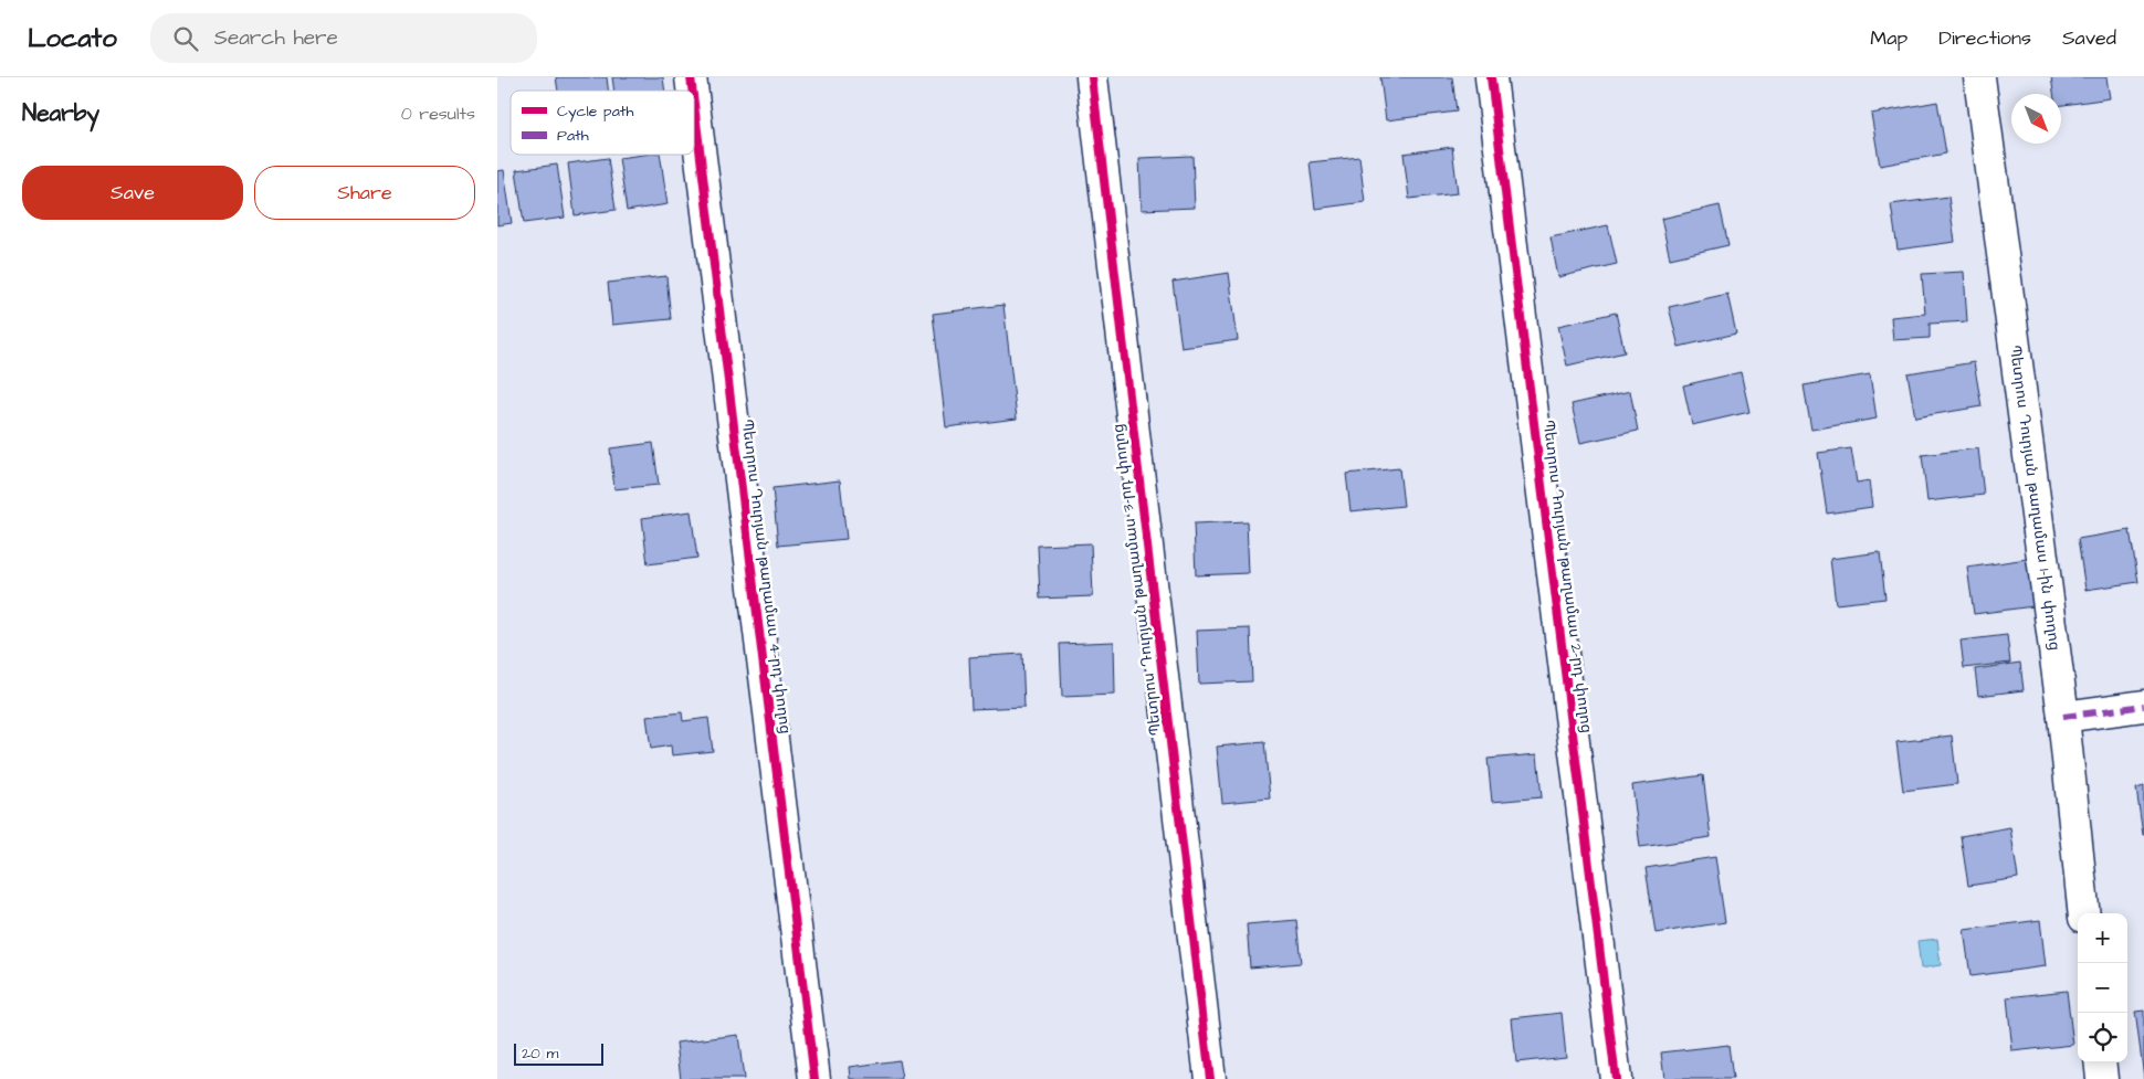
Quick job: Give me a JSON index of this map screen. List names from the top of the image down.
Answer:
{
  "streets": {
    "street": [
      "Պետրոս Դուրյան թաղամաս 1-ին փողոց",
      "Պետրոս Դուրյան թաղամաս 4-րդ փողոց",
      "Պետրոս Դուրյան թաղամաս 2-րդ փողոց",
      "Պետրոս Դուրյան թաղամաս 3-րդ փողոց"
    ]
  },
  "legend": ["Cycle path", "Path"],
  "scale_bar": "20 m",
  "north": "bottom right",
  "page": {
    "header": "Locato",
    "search": "Search here",
    "nav": ["Map", "Directions", "Saved"],
    "heading": ["Nearby", "0 results"],
    "buttons": ["Save", "Share"],
    "map_buttons": ["+", "−"],
    "scale": "20 m"
  }
}
